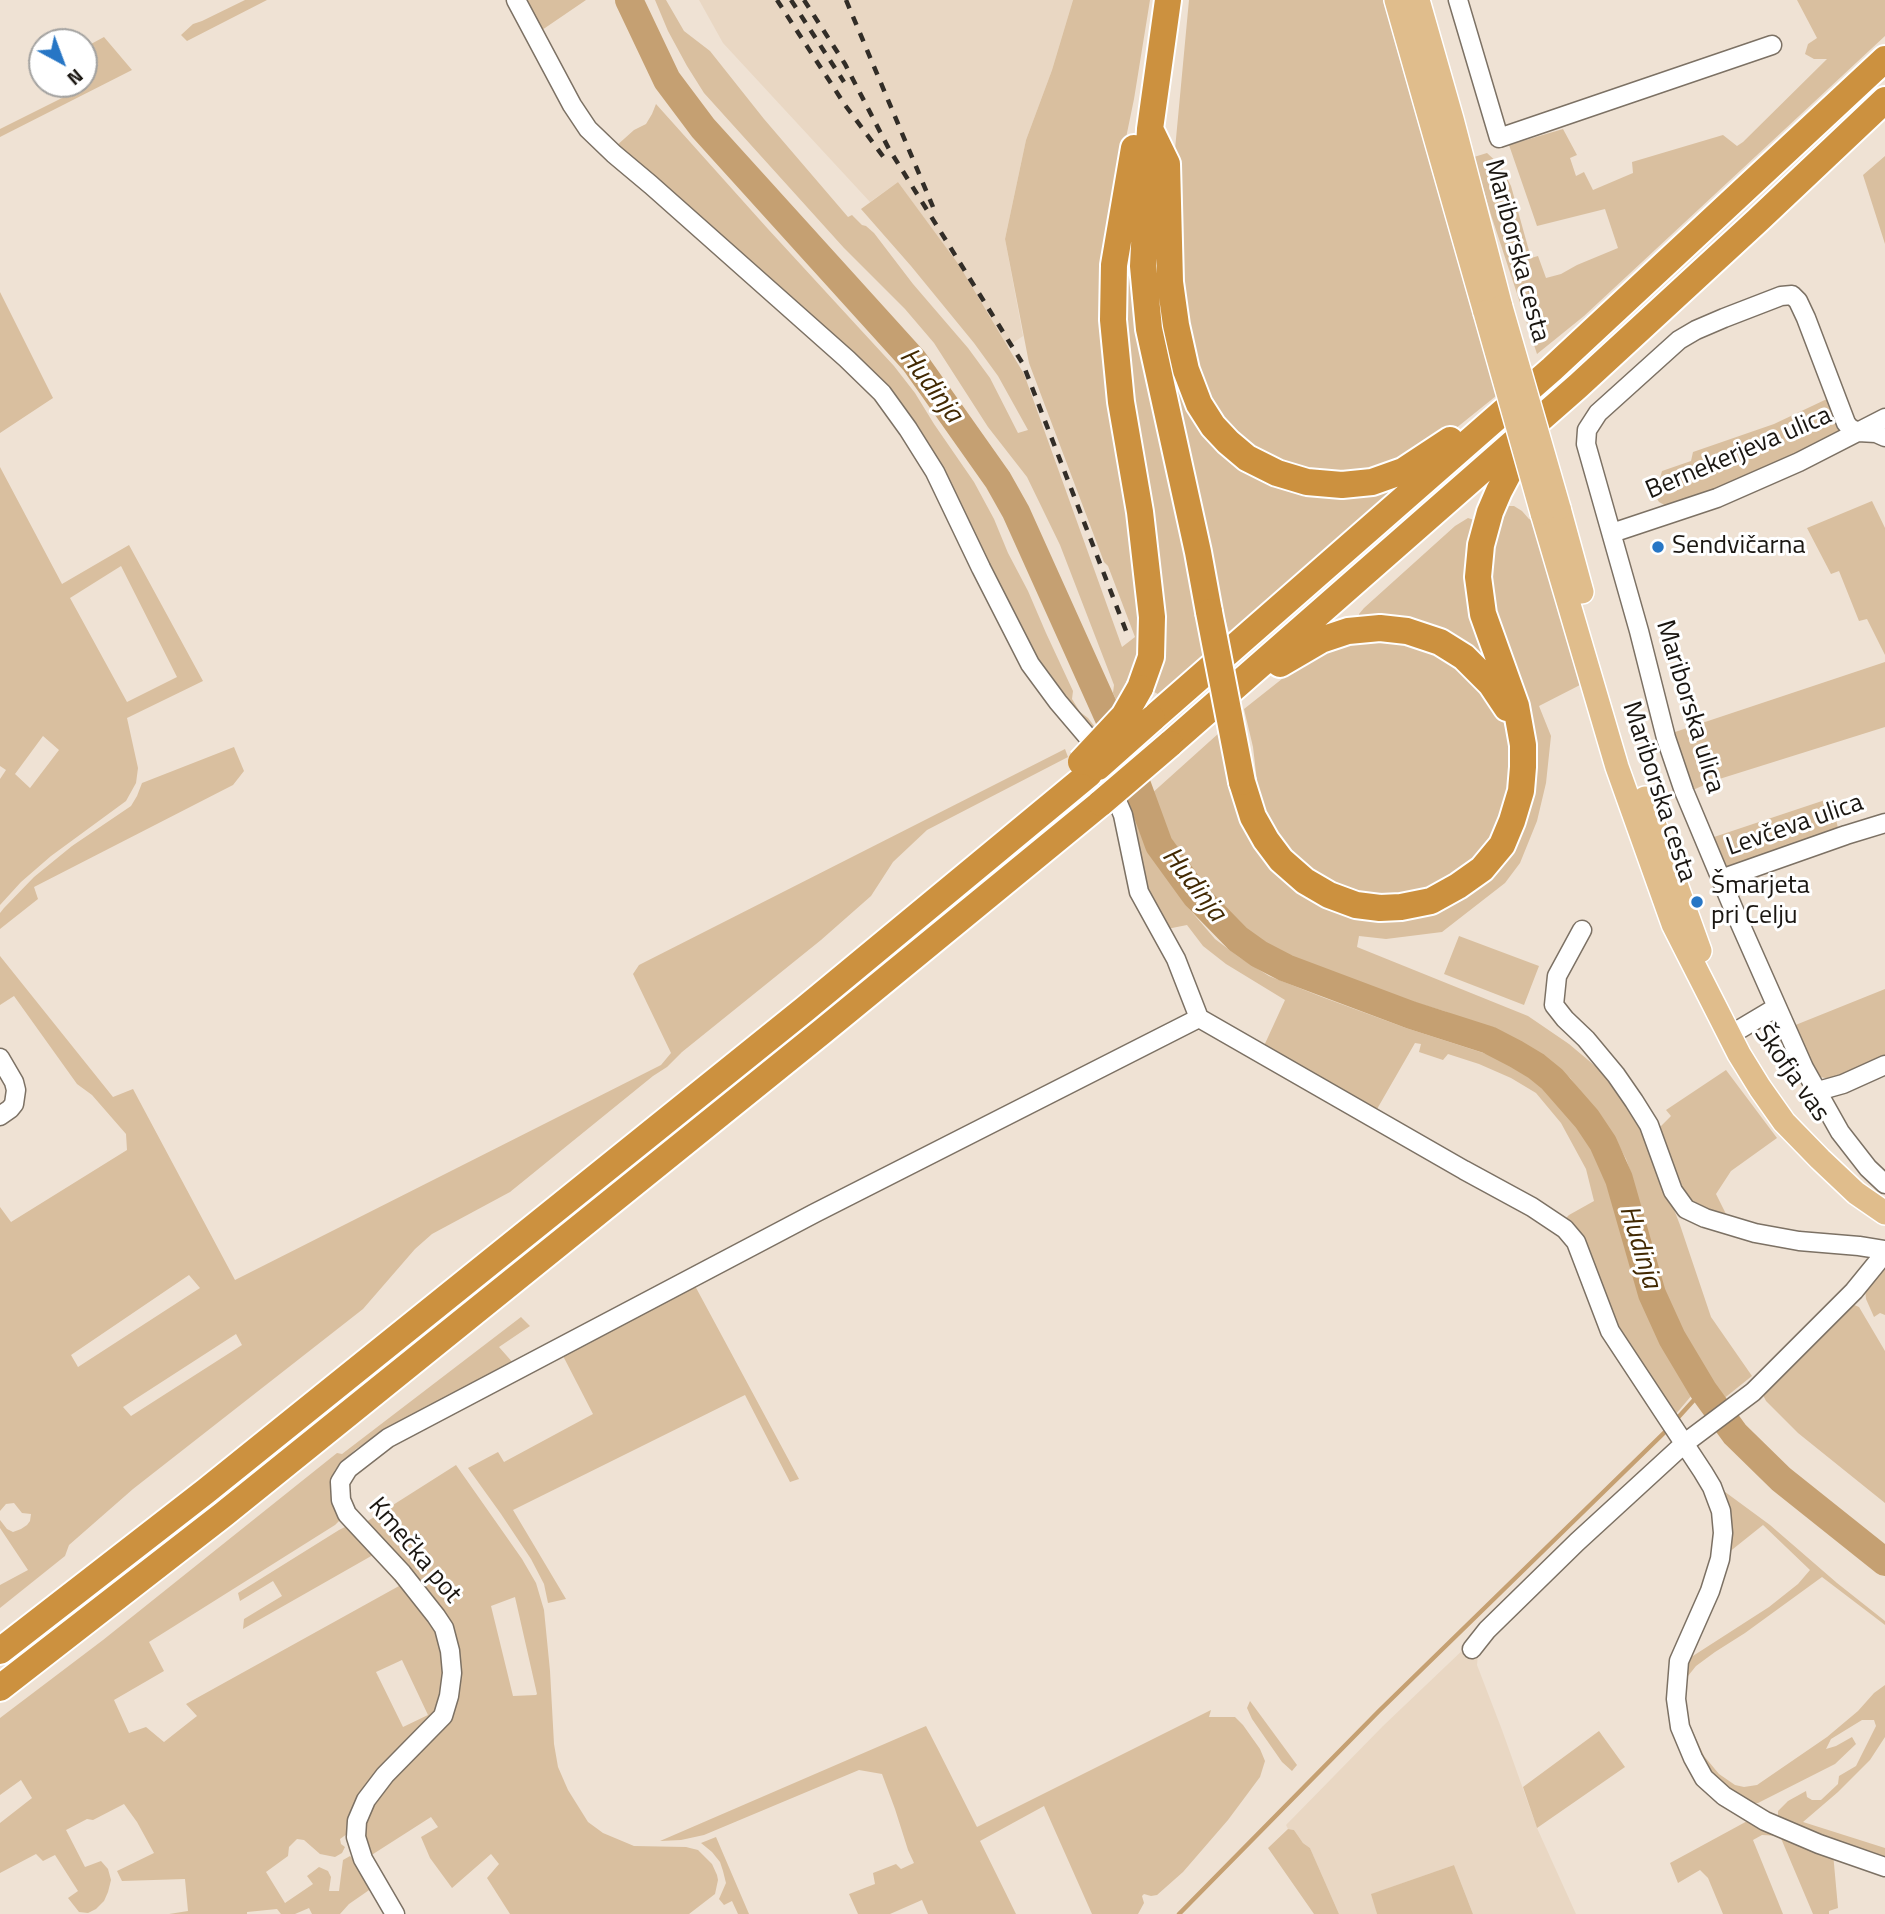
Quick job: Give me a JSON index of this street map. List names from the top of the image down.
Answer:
{
  "streets": {
    "main road": ["Mariborska cesta", "Škofja vas"],
    "street": [
      "Bernekerjeva ulica",
      "Mariborska ulica",
      "Levčeva ulica",
      "Kmečka pot"
    ]
  },
  "crossings": [
    ["Mariborska cesta", "Škofja vas"],
    ["Bernekerjeva ulica", "Mariborska ulica"],
    ["Mariborska ulica", "Levčeva ulica"]
  ],
  "water": ["Hudinja"],
  "places": ["Sendvičarna", "Šmarjeta pri Celju"],
  "north": "bottom right"
}
